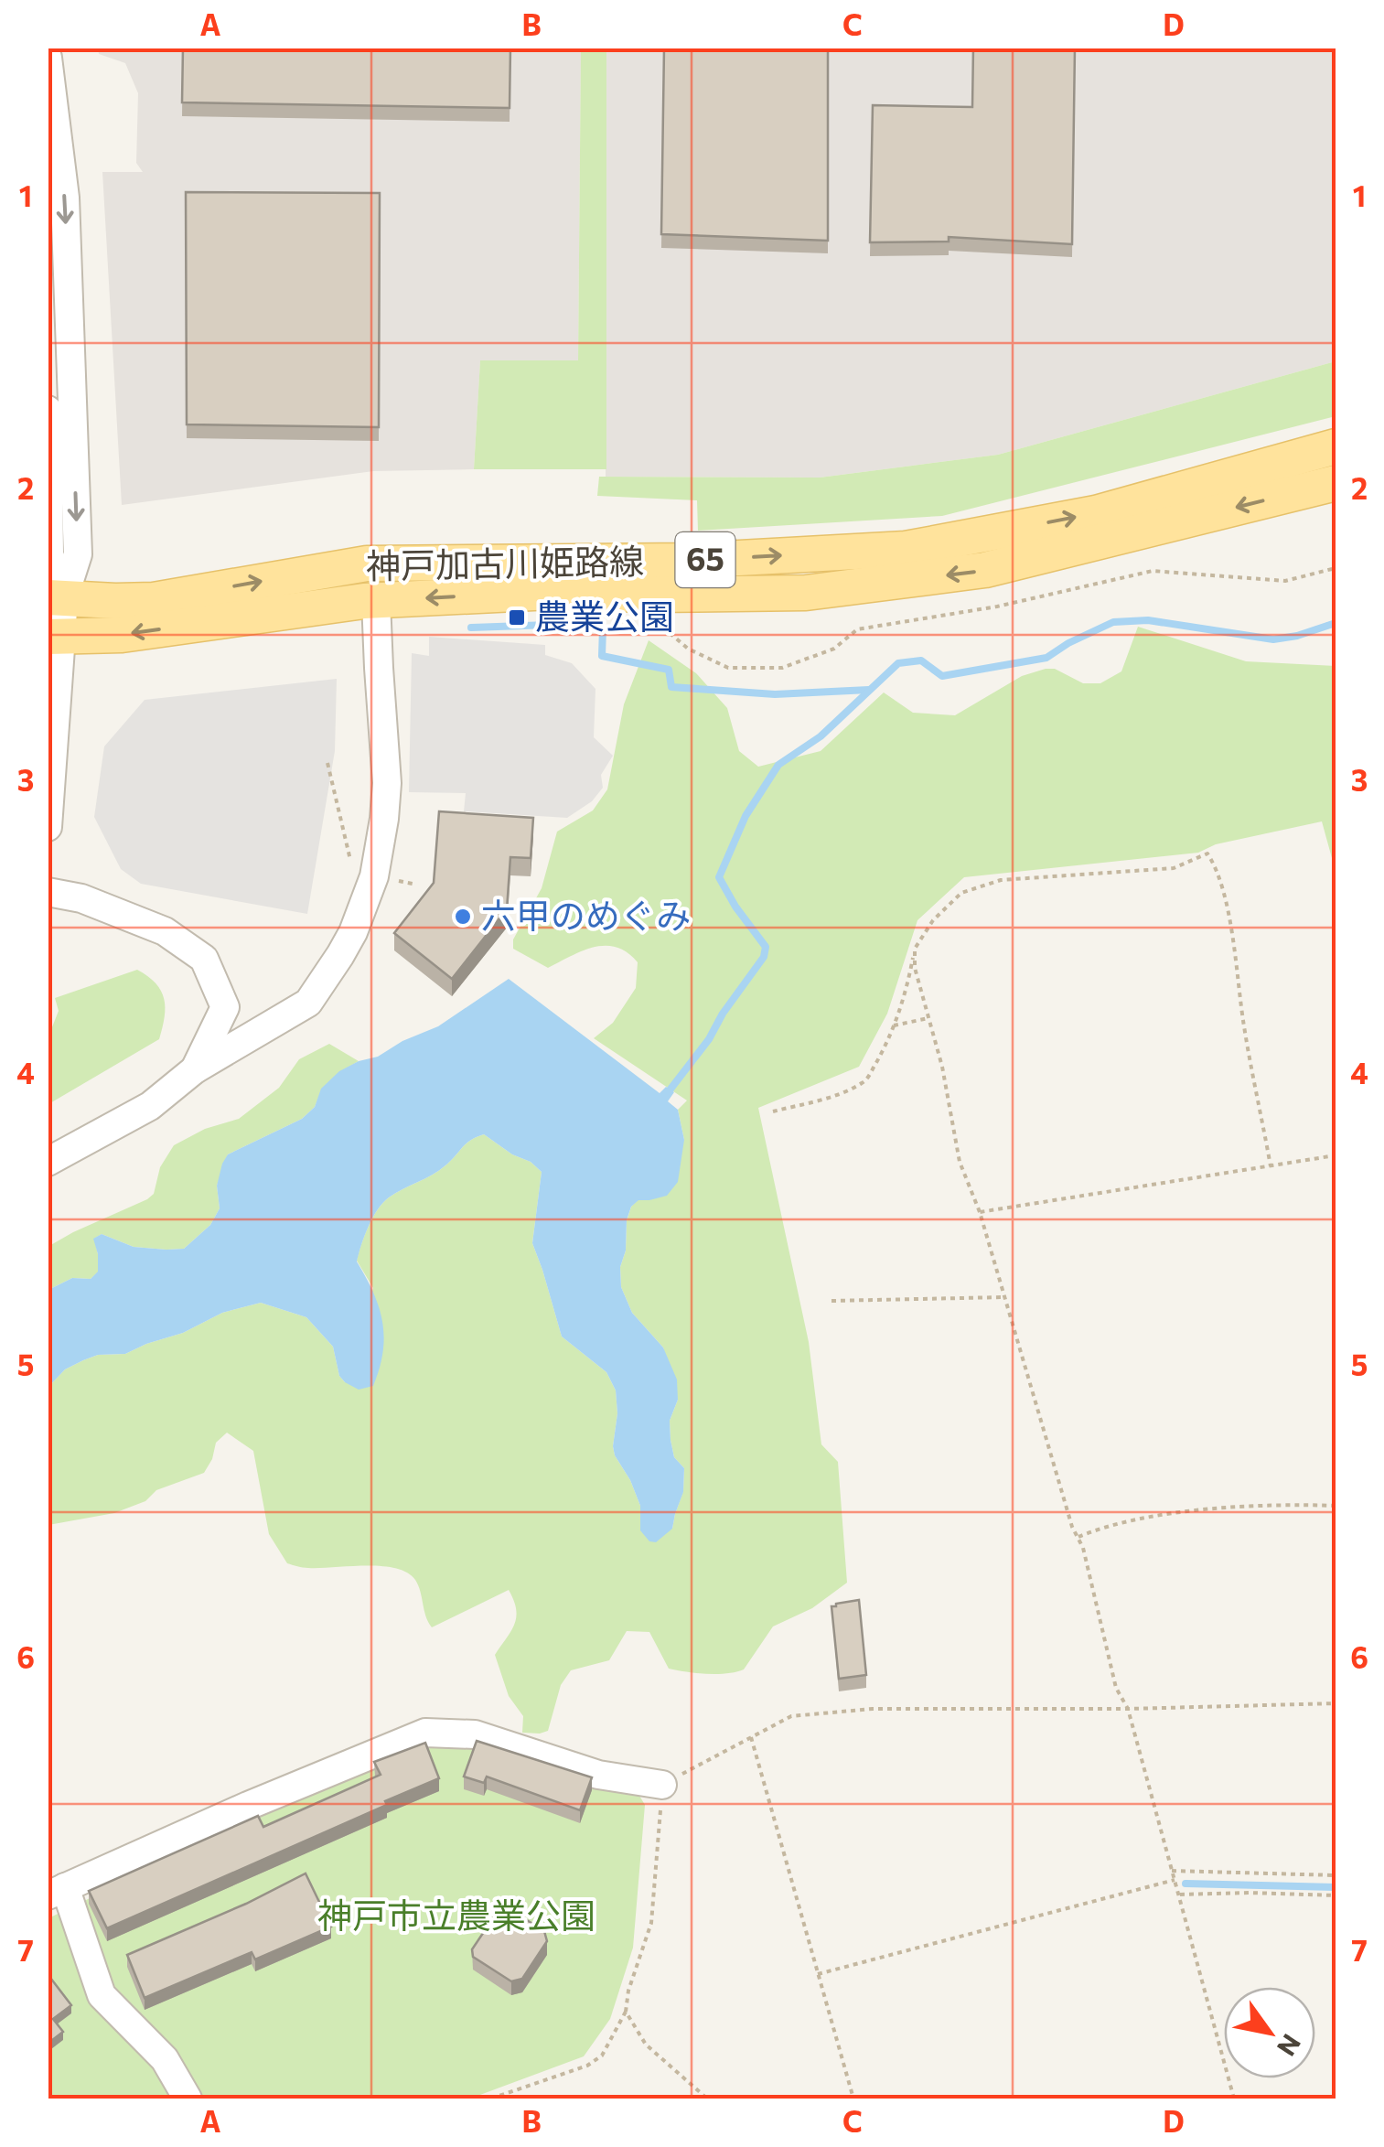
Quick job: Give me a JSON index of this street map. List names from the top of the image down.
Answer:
{
  "streets": {
    "main road": ["65", "神戸加古川姫路線"]
  },
  "parks": ["神戸市立農業公園"],
  "places": {
    "transit": ["農業公園"],
    "other": ["六甲のめぐみ"]
  },
  "north": "bottom right",
  "grid": {
    "columns": [
      "A",
      "B",
      "C",
      "D"
    ],
    "rows": [
      "1",
      "2",
      "3",
      "4",
      "5",
      "6",
      "7"
    ]
  }
}
